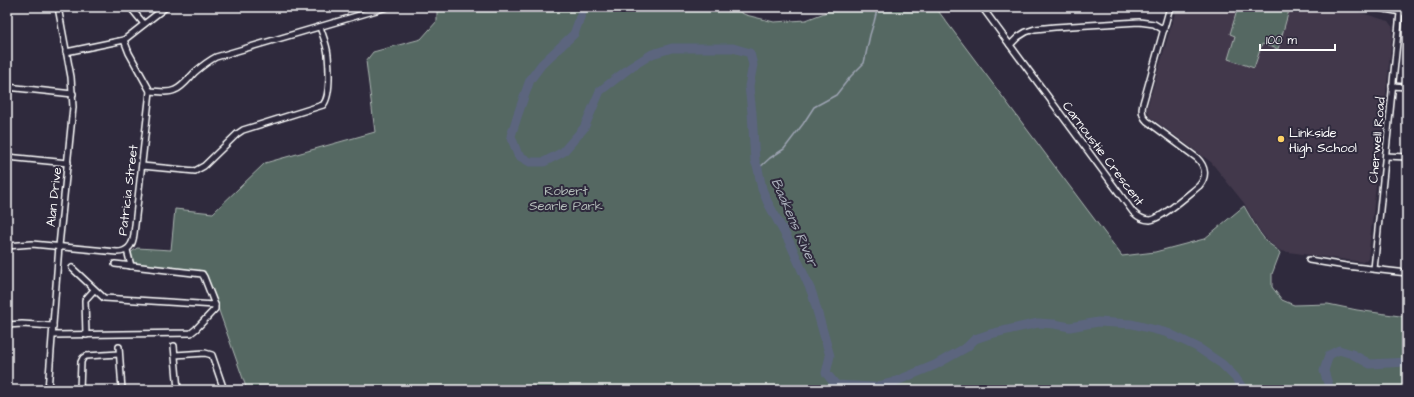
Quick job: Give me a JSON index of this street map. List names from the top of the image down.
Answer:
{
  "streets": {
    "street": [
      "Cherwell Road",
      "Carnoustie Crescent",
      "Patricia Street",
      "Alan Drive"
    ]
  },
  "crossings": [
    ["Patricia Street", "Alan Drive"]
  ],
  "water": ["Baakens River"],
  "parks": ["Robert Searle Park"],
  "places": ["Linkside High School"],
  "scale_bar": "100 m"
}
